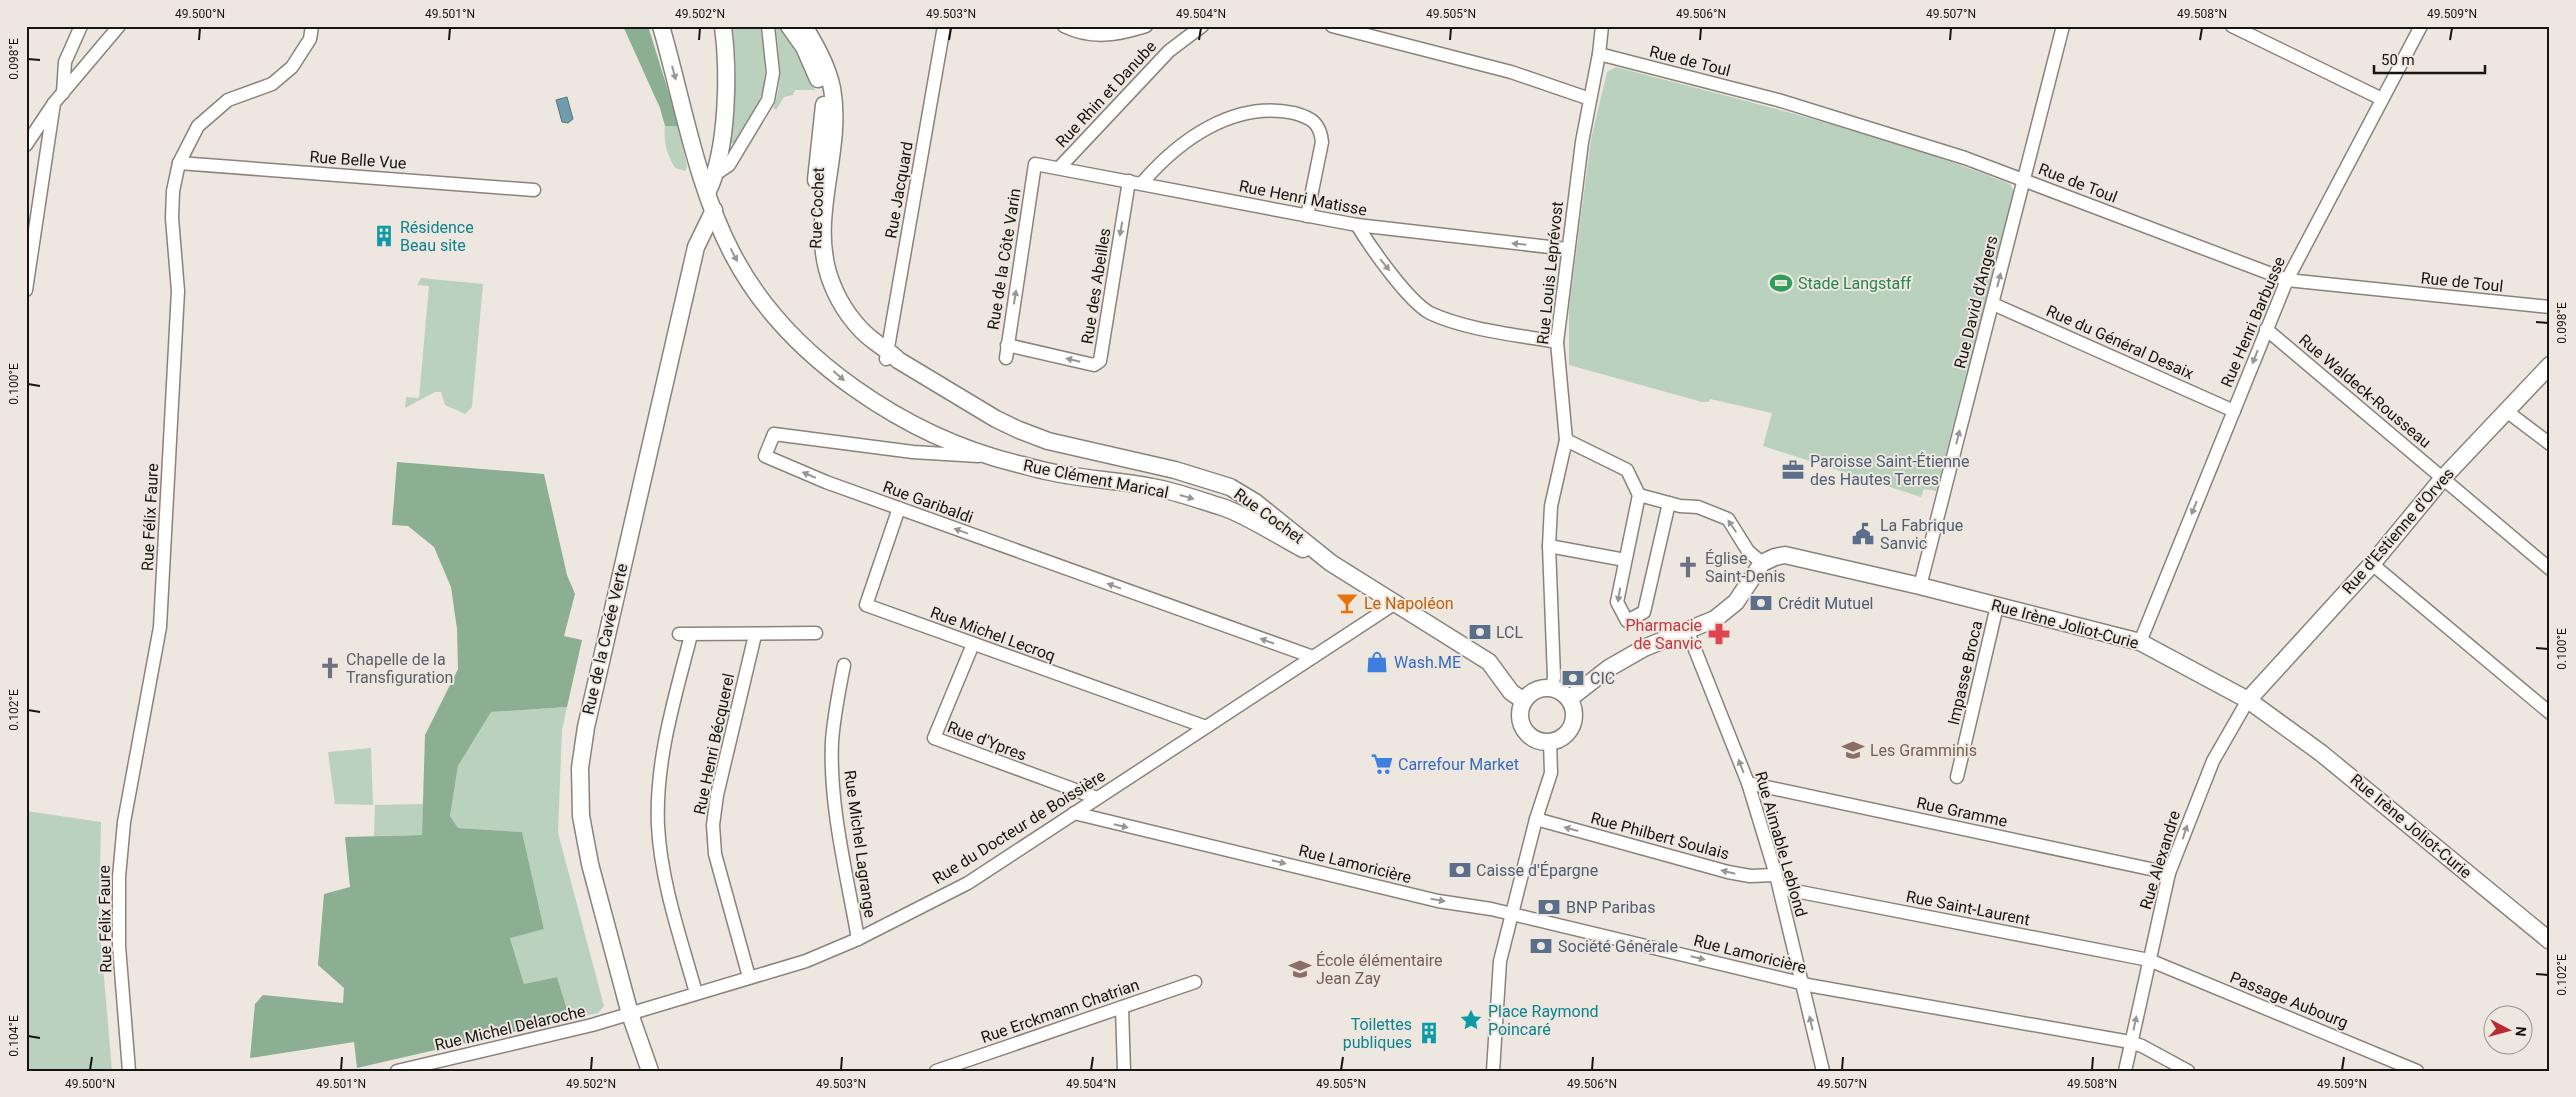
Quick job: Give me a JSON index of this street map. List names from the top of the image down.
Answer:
{
  "streets": {
    "street": [
      "Rue de Toul",
      "Rue Rhin et Danube",
      "Rue Belle Vue",
      "Rue Jacquard",
      "Rue Henri Matisse",
      "Rue Cochet",
      "Rue de la Côte Varin",
      "Rue Louis Leprévost",
      "Rue des Abeilles",
      "Rue David d'Angers",
      "Rue Henri Barbusse",
      "Rue du Général Desaix",
      "Rue Waldeck-Rousseau",
      "Rue Clément Marical",
      "Rue Garibaldi",
      "Rue Félix Faure",
      "Rue d'Estienne d'Orves",
      "Rue Irène Joliot-Curie",
      "Rue Michel Lecroq",
      "Rue de la Cavée Verte",
      "Impasse Broca",
      "Rue d'Ypres",
      "Rue Henri Bécquerel",
      "Rue Gramme",
      "Rue du Docteur de Boissière",
      "Rue Philbert Soulais",
      "Rue Michel Lagrange",
      "Rue Aimable Leblond",
      "Rue Alexandre",
      "Rue Lamoricière",
      "Rue Saint-Laurent",
      "Passage Aubourg",
      "Rue Erckmann Chatrian",
      "Rue Michel Delaroche"
    ]
  },
  "crossings": [
    ["Rue de Toul", "Rue Louis Leprévost"],
    ["Rue de Toul", "Rue David d'Angers"],
    ["Rue de Toul", "Rue Henri Barbusse"],
    ["Rue Rhin et Danube", "Rue Henri Matisse"],
    ["Rue Belle Vue", "Rue Félix Faure"],
    ["Rue Jacquard", "Rue Cochet"],
    ["Rue Henri Matisse", "Rue de la Côte Varin"],
    ["Rue Henri Matisse", "Rue Louis Leprévost"],
    ["Rue Henri Matisse", "Rue des Abeilles"],
    ["Rue Cochet", "Rue Louis Leprévost"],
    ["Rue Cochet", "Rue Clément Marical"],
    ["Rue Cochet", "Rue du Docteur de Boissière"],
    ["Rue de la Côte Varin", "Rue des Abeilles"],
    ["Rue David d'Angers", "Rue du Général Desaix"],
    ["Rue David d'Angers", "Rue Irène Joliot-Curie"],
    ["Rue Henri Barbusse", "Rue du Général Desaix"],
    ["Rue Henri Barbusse", "Rue Waldeck-Rousseau"],
    ["Rue Henri Barbusse", "Rue Irène Joliot-Curie"],
    ["Rue Waldeck-Rousseau", "Rue d'Estienne d'Orves"],
    ["Rue Clément Marical", "Rue Garibaldi"],
    ["Rue Clément Marical", "Rue de la Cavée Verte"],
    ["Rue Garibaldi", "Rue Michel Lecroq"],
    ["Rue Garibaldi", "Rue du Docteur de Boissière"],
    ["Rue d'Estienne d'Orves", "Rue Irène Joliot-Curie"],
    ["Rue d'Estienne d'Orves", "Rue Alexandre"],
    ["Rue Irène Joliot-Curie", "Impasse Broca"],
    ["Rue Irène Joliot-Curie", "Rue Alexandre"],
    ["Rue Michel Lecroq", "Rue d'Ypres"],
    ["Rue Michel Lecroq", "Rue du Docteur de Boissière"],
    ["Rue de la Cavée Verte", "Rue du Docteur de Boissière"],
    ["Rue de la Cavée Verte", "Rue Michel Delaroche"],
    ["Rue d'Ypres", "Rue du Docteur de Boissière"],
    ["Rue Henri Bécquerel", "Rue du Docteur de Boissière"],
    ["Rue Gramme", "Rue Aimable Leblond"],
    ["Rue Gramme", "Rue Alexandre"],
    ["Rue du Docteur de Boissière", "Rue Michel Lagrange"],
    ["Rue du Docteur de Boissière", "Rue Lamoricière"],
    ["Rue du Docteur de Boissière", "Rue Michel Delaroche"],
    ["Rue Philbert Soulais", "Rue Aimable Leblond"],
    ["Rue Aimable Leblond", "Rue Lamoricière"],
    ["Rue Aimable Leblond", "Rue Saint-Laurent"],
    ["Rue Alexandre", "Rue Lamoricière"],
    ["Rue Alexandre", "Rue Saint-Laurent"],
    ["Rue Alexandre", "Passage Aubourg"],
    ["Rue Saint-Laurent", "Passage Aubourg"]
  ],
  "one_way": [
    "Rue Henri Matisse",
    "Rue de la Côte Varin",
    "Rue David d'Angers",
    "Rue Henri Barbusse",
    "Rue Clément Marical",
    "Rue Philbert Soulais",
    "Rue Aimable Leblond",
    "Rue Alexandre",
    "Rue Lamoricière"
  ],
  "places": {
    "building": ["Résidence Beau site", "Toilettes publiques"],
    "sports": ["Stade Langstaff"],
    "office": ["Paroisse Saint-Étienne des Hautes Terres"],
    "public building": ["La Fabrique Sanvic"],
    "church": ["Église Saint-Denis", "Chapelle de la Transfiguration"],
    "bar": ["Le Napoléon"],
    "bank": [
      "Crédit Mutuel",
      "LCL",
      "CIC",
      "Caisse d'Épargne",
      "BNP Paribas",
      "Société Générale"
    ],
    "pharmacy": ["Pharmacie de Sanvic"],
    "shop": ["Wash.ME"],
    "school or university": ["Les Gramminis", "École élémentaire Jean Zay"],
    "supermarket": ["Carrefour Market"],
    "place": ["Place Raymond Poincaré"]
  },
  "scale_bar": "50 m",
  "north": "right",
  "coordinates": [
    "49.500°N",
    "49.501°N",
    "49.502°N",
    "49.503°N",
    "49.504°N",
    "49.505°N",
    "49.506°N",
    "49.507°N",
    "49.508°N",
    "49.509°N",
    "0.098°E",
    "0.100°E",
    "0.102°E",
    "0.104°E"
  ]
}
